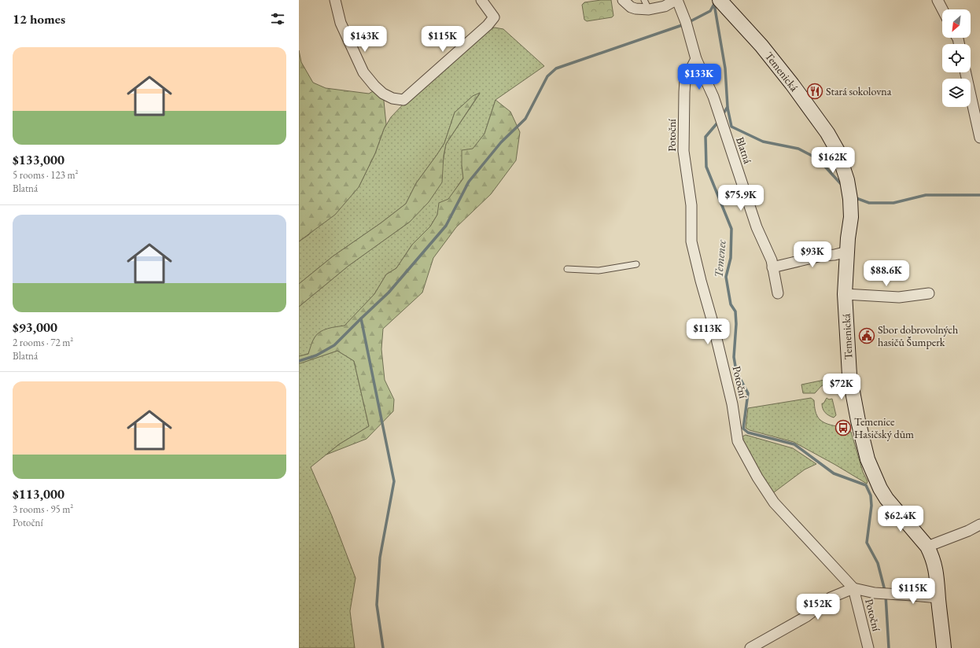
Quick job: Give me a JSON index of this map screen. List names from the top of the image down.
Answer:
{
  "streets": {
    "street": ["Temenická", "Potoční", "Blatná"]
  },
  "crossings": [
    ["Temenická", "Potoční"],
    ["Potoční", "Blatná"]
  ],
  "water": ["Temenec"],
  "places": {
    "restaurant": ["Stará sokolovna"],
    "public building": ["Sbor dobrovolných hasičů Šumperk"],
    "bus stop": ["Temenice Hasičský dům"]
  },
  "north": "bottom left",
  "page": {
    "heading": "12 homes",
    "price": [
      "$143K",
      "$115K",
      "$133K",
      "$162K",
      "$75.9K",
      "$93K",
      "$88.6K",
      "$113K",
      "$72K",
      "$62.4K",
      "$115K",
      "$152K"
    ],
    "list": [
      {
        "name": "$133,000",
        "note": "5 rooms · 123 m² · Blatná"
      },
      {
        "name": "$93,000",
        "note": "2 rooms · 72 m² · Blatná"
      },
      {
        "name": "$113,000",
        "note": "3 rooms · 95 m² · Potoční"
      }
    ]
  }
}
